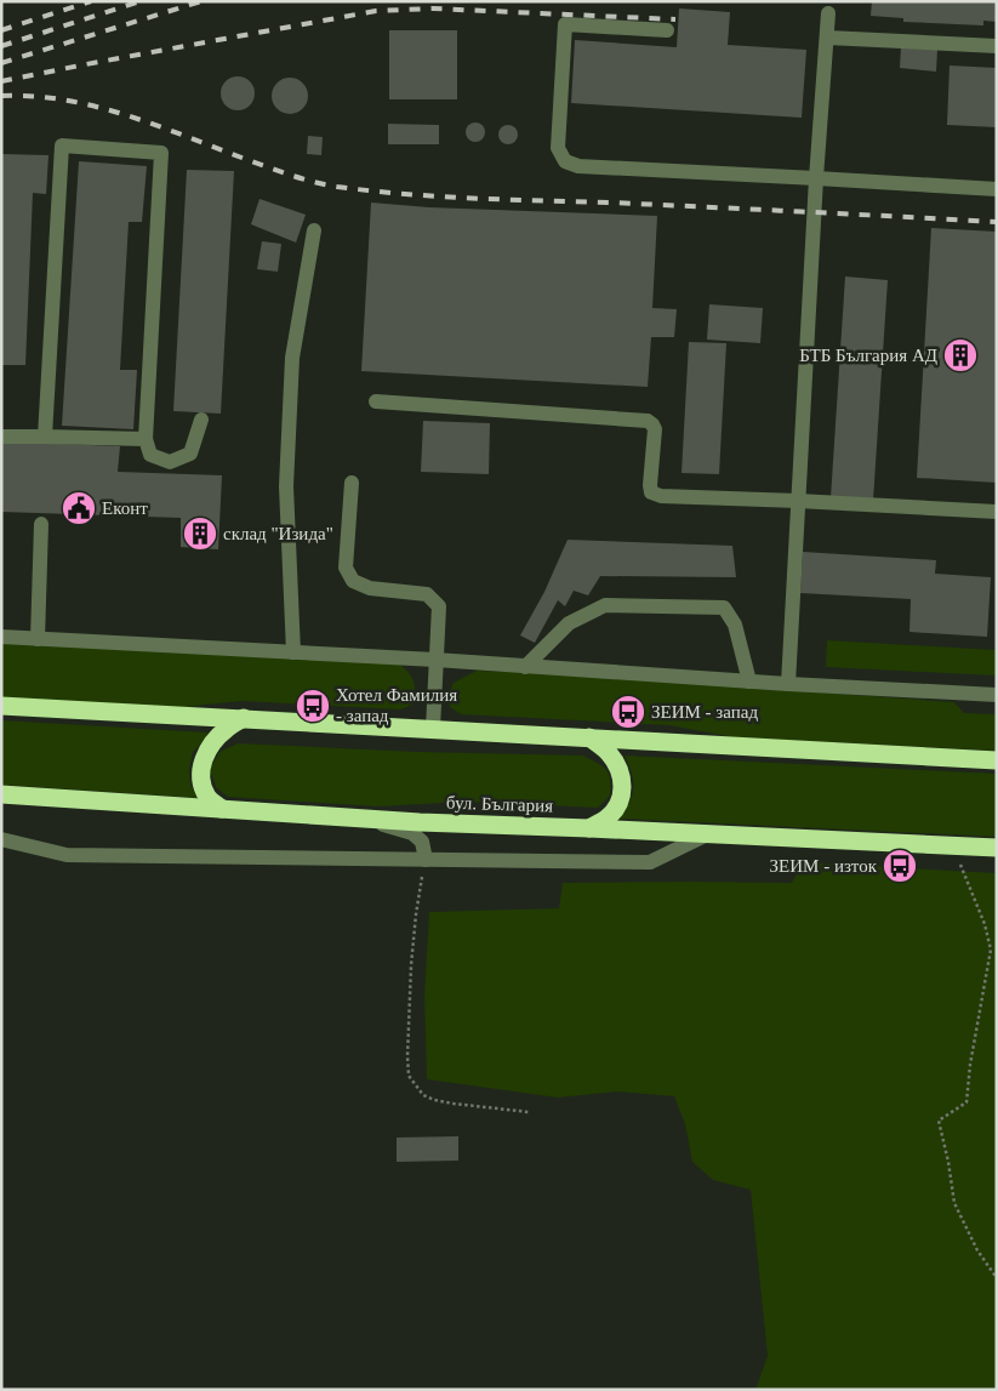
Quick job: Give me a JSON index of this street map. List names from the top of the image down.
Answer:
{
  "streets": {
    "highway": ["бул. България"]
  },
  "places": {
    "building": ["БТБ България АД", "склад \"Изида\""],
    "public building": ["Еконт"],
    "bus stop": ["Хотел Фамилия - запад", "ЗЕИМ - запад", "ЗЕИМ - изток"]
  }
}
